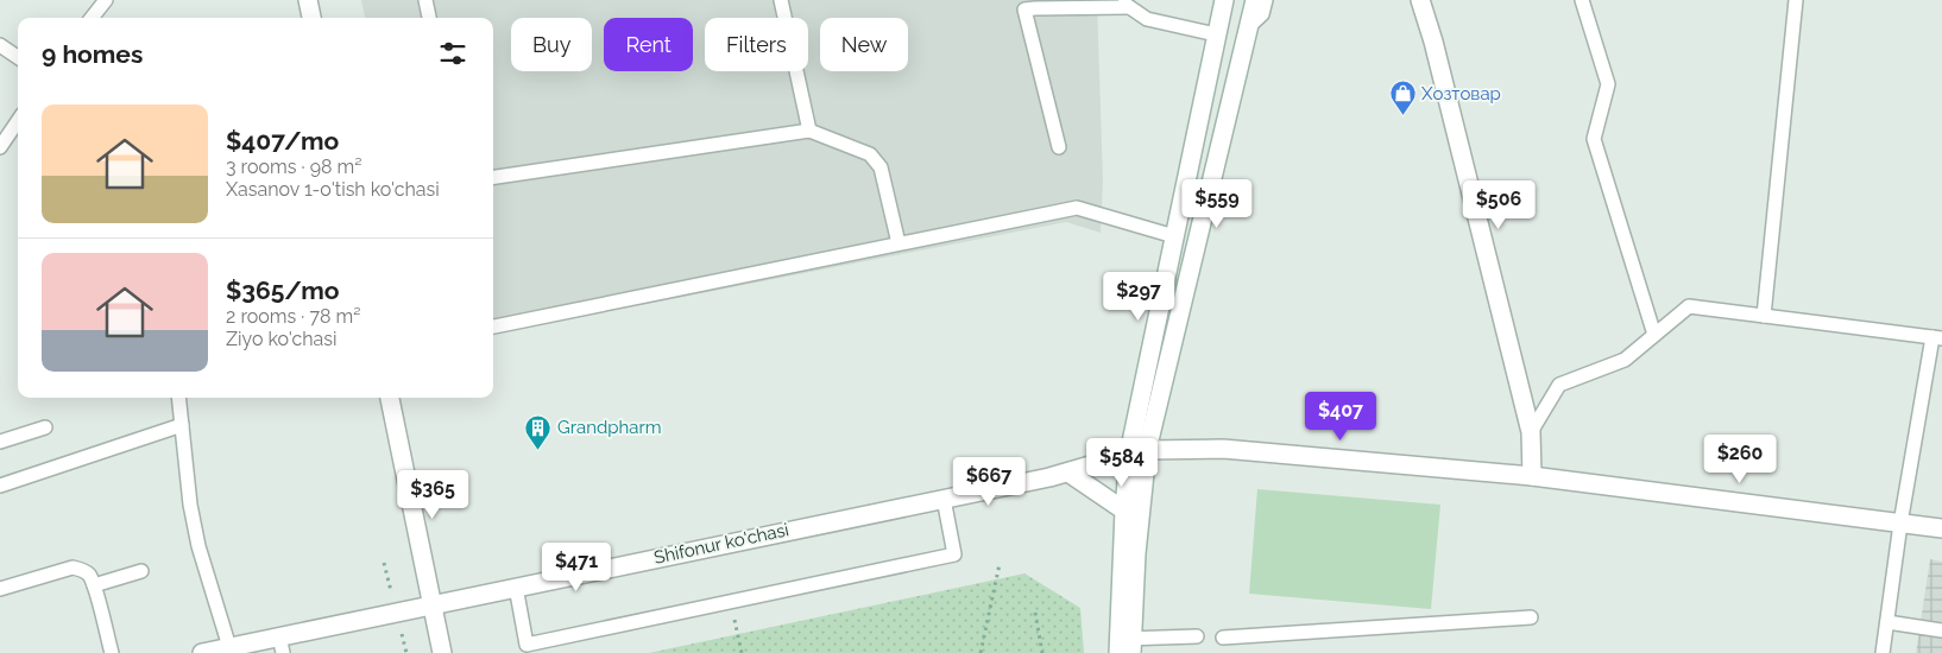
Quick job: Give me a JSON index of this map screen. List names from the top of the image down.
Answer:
{
  "streets": {
    "street": ["Shifonur ko'chasi"]
  },
  "places": {
    "shop": ["Хозтовар"],
    "building": ["Grandpharm"]
  },
  "page": {
    "chip": [
      "Buy",
      "Rent",
      "Filters",
      "New"
    ],
    "heading": "9 homes",
    "list": [
      {
        "name": "$407/mo",
        "note": "3 rooms · 98 m² · Xasanov 1-o'tish ko'chasi"
      },
      {
        "name": "$365/mo",
        "note": "2 rooms · 78 m² · Ziyo ko'chasi"
      }
    ],
    "price": [
      "$559",
      "$506",
      "$297",
      "$407",
      "$260",
      "$584",
      "$667",
      "$365",
      "$471"
    ]
  }
}
